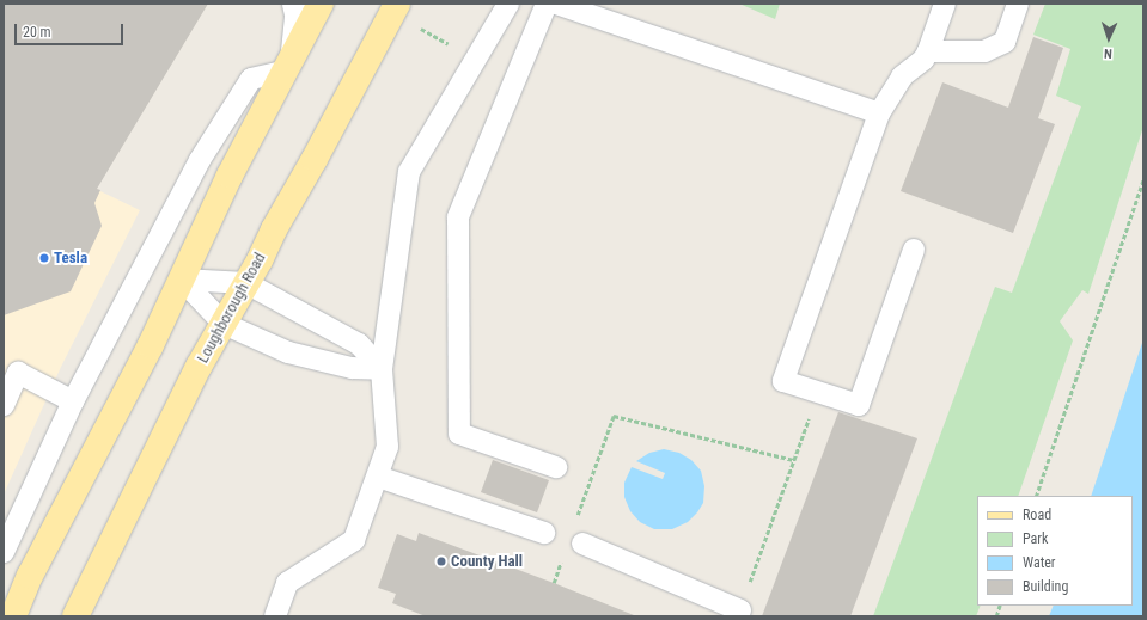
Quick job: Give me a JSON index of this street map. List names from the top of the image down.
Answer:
{
  "streets": {
    "main road": ["Loughborough Road"]
  },
  "places": ["Tesla", "County Hall"],
  "legend": [
    "Road",
    "Park",
    "Water",
    "Building"
  ],
  "scale_bar": "20 m",
  "north": "bottom"
}
